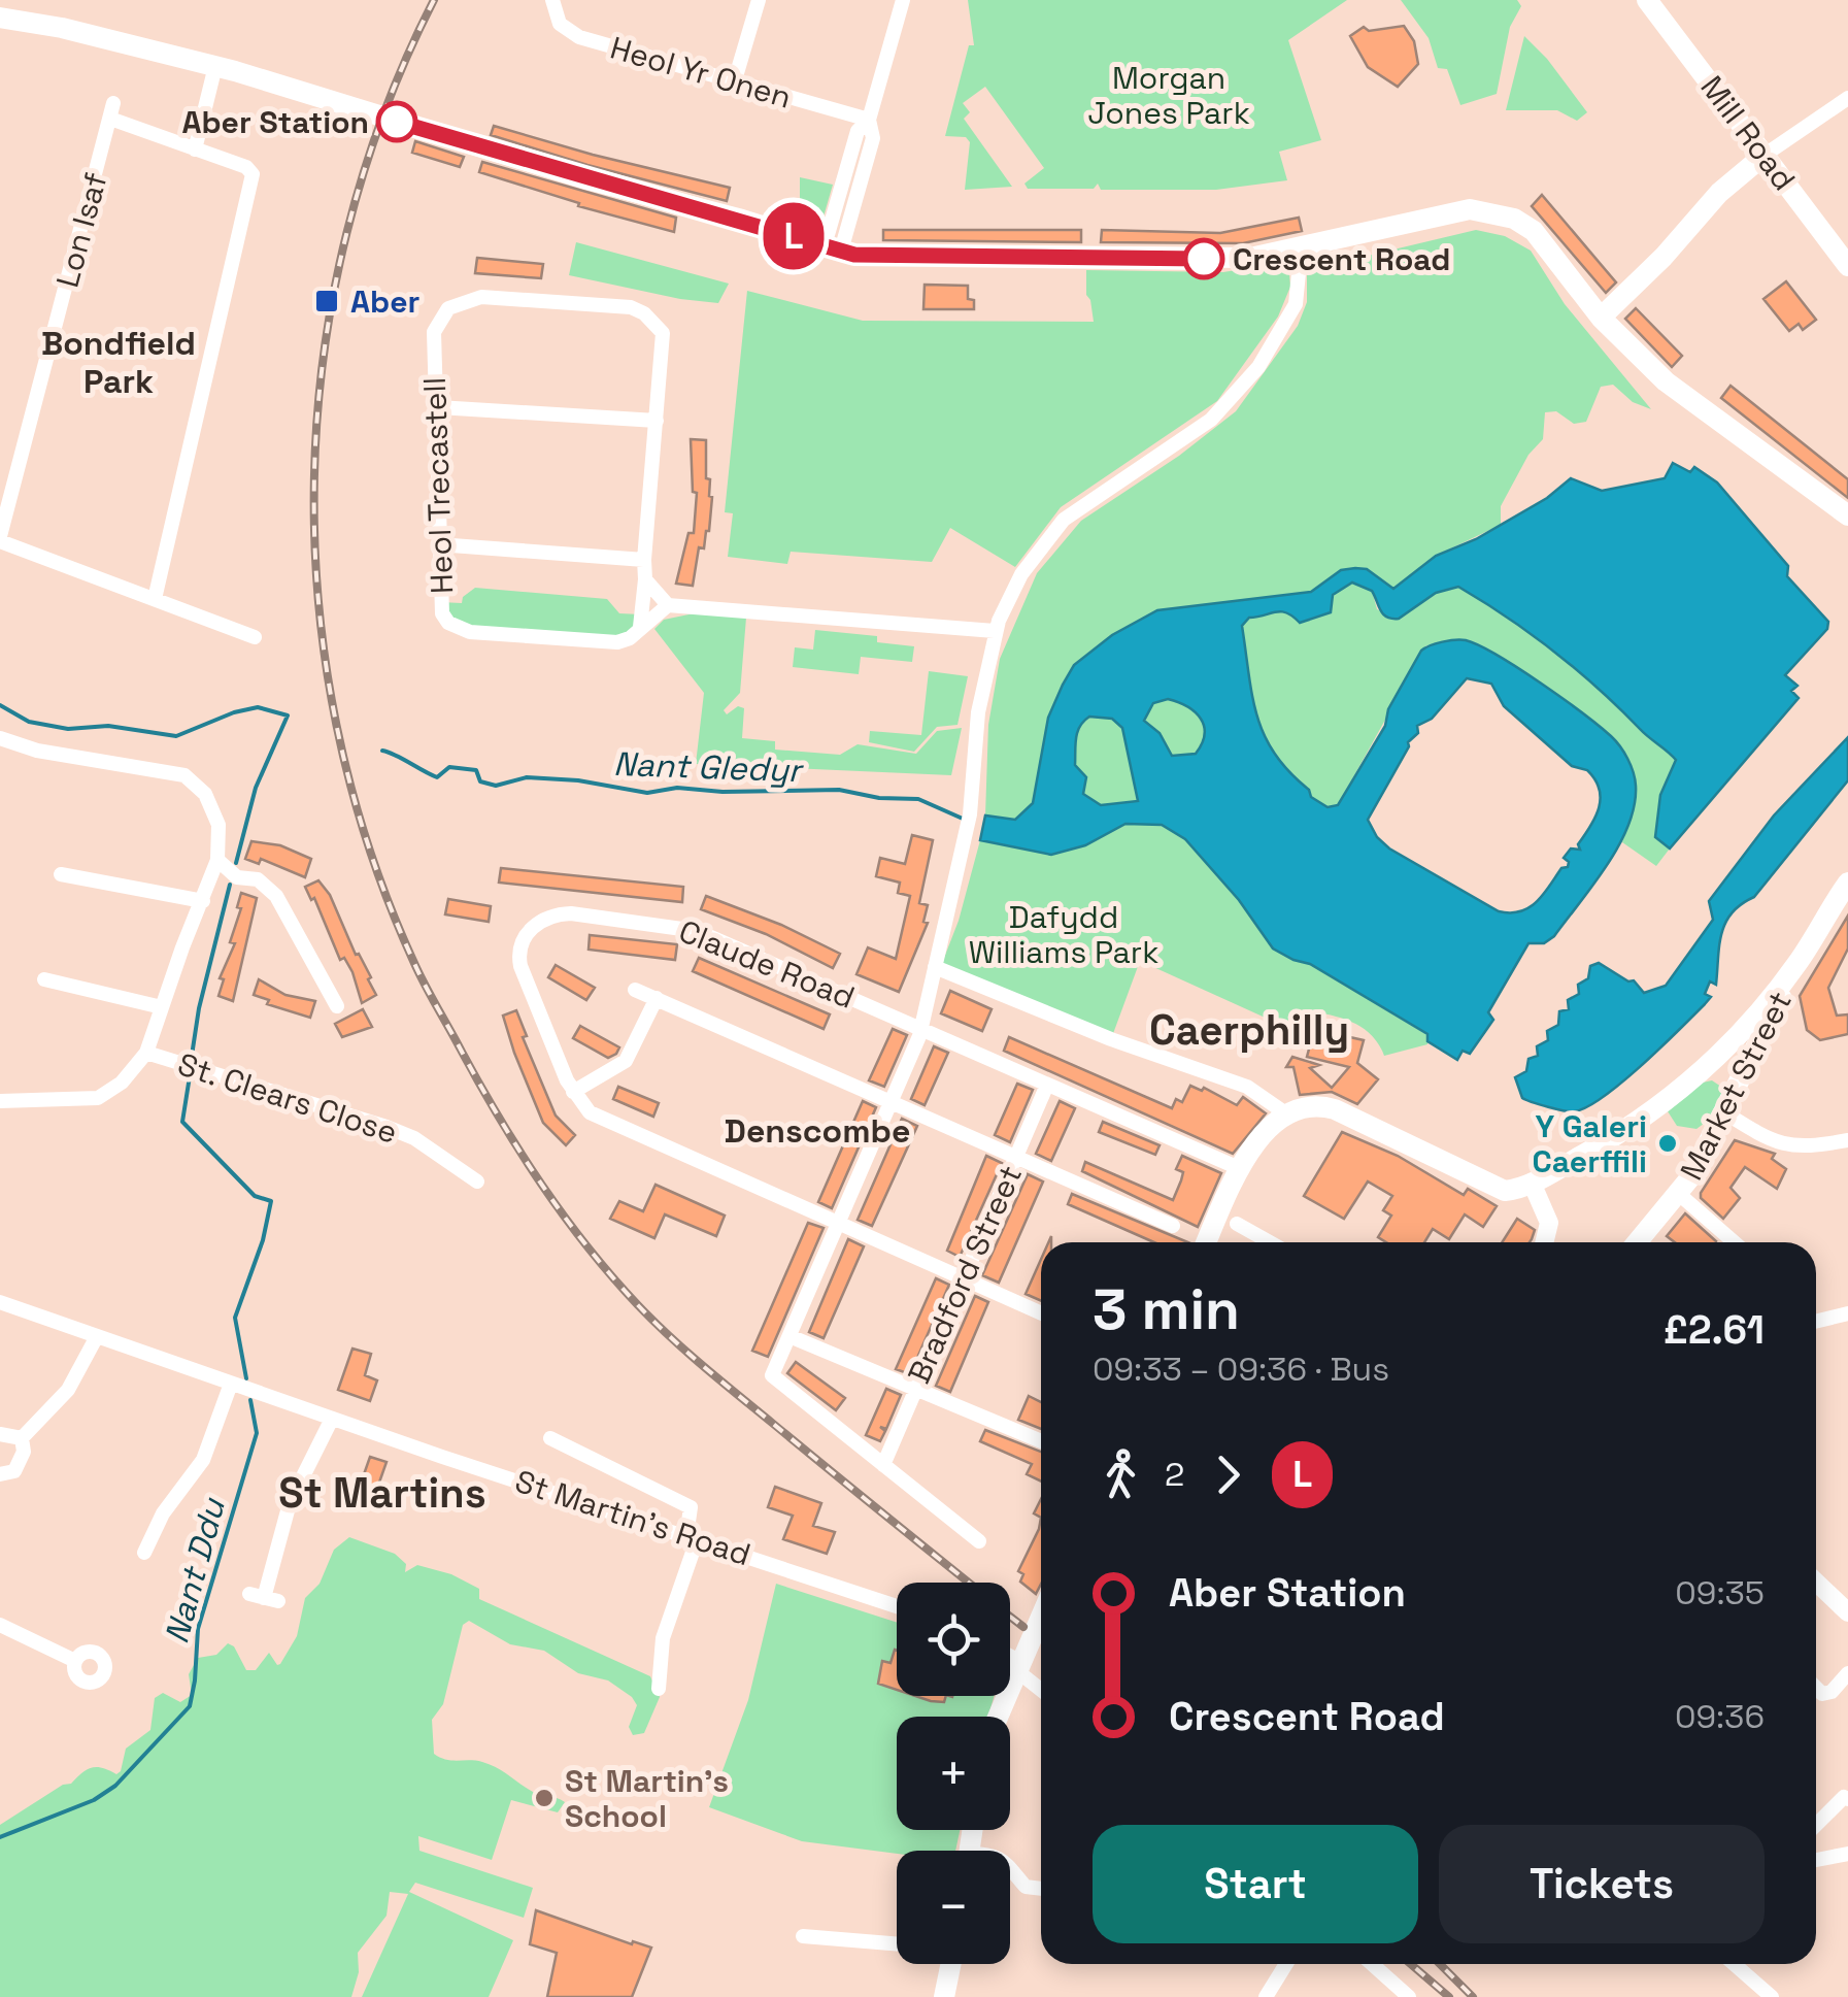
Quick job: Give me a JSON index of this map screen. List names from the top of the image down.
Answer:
{
  "streets": {
    "main road": ["Mill Road", "Market Street"],
    "street": [
      "Heol Yr Onen",
      "Lon Isaf",
      "Heol Trecastell",
      "Claude Road",
      "St. Clears Close",
      "Bradford Street",
      "St Martin's Road"
    ]
  },
  "crossings": [
    ["Claude Road", "Bradford Street"]
  ],
  "districts": [
    "Bondfield Park",
    "Caerphilly",
    "Denscombe",
    "St Martins"
  ],
  "water": ["Nant Gledyr", "Nant Ddu"],
  "parks": ["Morgan Jones Park", "Dafydd Williams Park"],
  "places": {
    "other": [
      "Aber Station",
      "Crescent Road",
      "Y Galeri Caerffili",
      "St Martin's School"
    ],
    "transit": ["Aber"]
  },
  "lines": ["bus line L"],
  "page": {
    "on_map": "L",
    "heading": ["3 min", "09:33 – 09:36 · Bus", "£2.61"],
    "legs": ["2", "L"],
    "list": [
      {
        "name": "Aber Station",
        "value": "09:35"
      },
      {
        "name": "Crescent Road",
        "value": "09:36"
      }
    ],
    "map_buttons": ["+", "−"],
    "buttons": ["Start", "Tickets"]
  }
}
